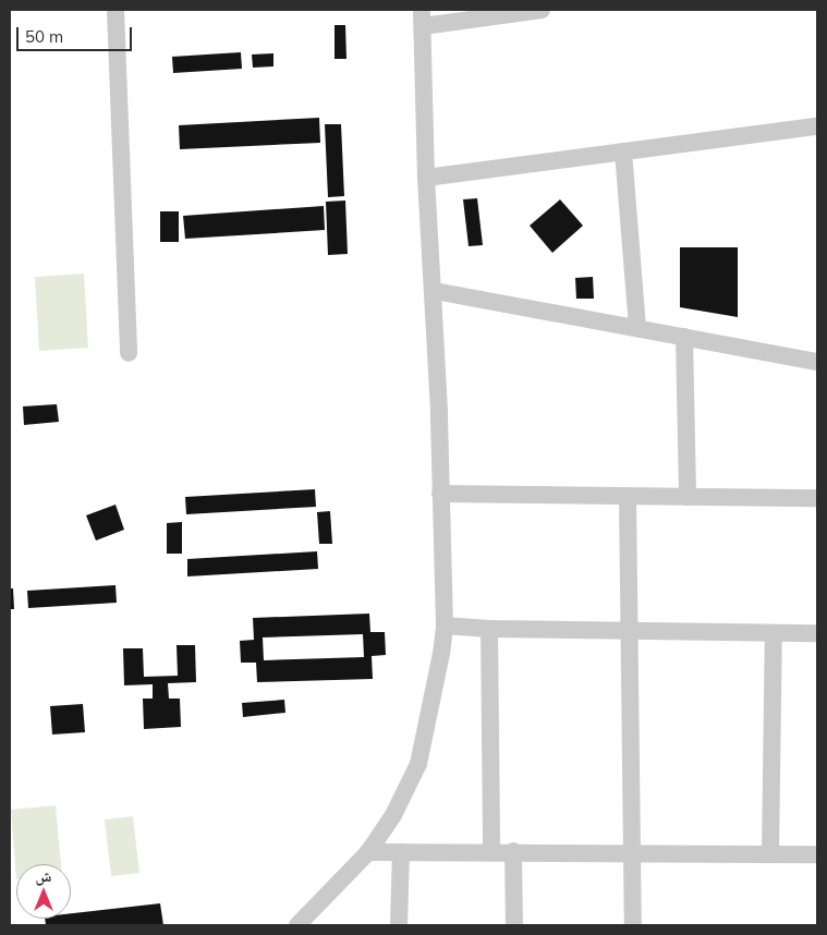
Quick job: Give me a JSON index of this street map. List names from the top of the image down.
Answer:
{
  "scale_bar": "50 m",
  "north": "top"
}
